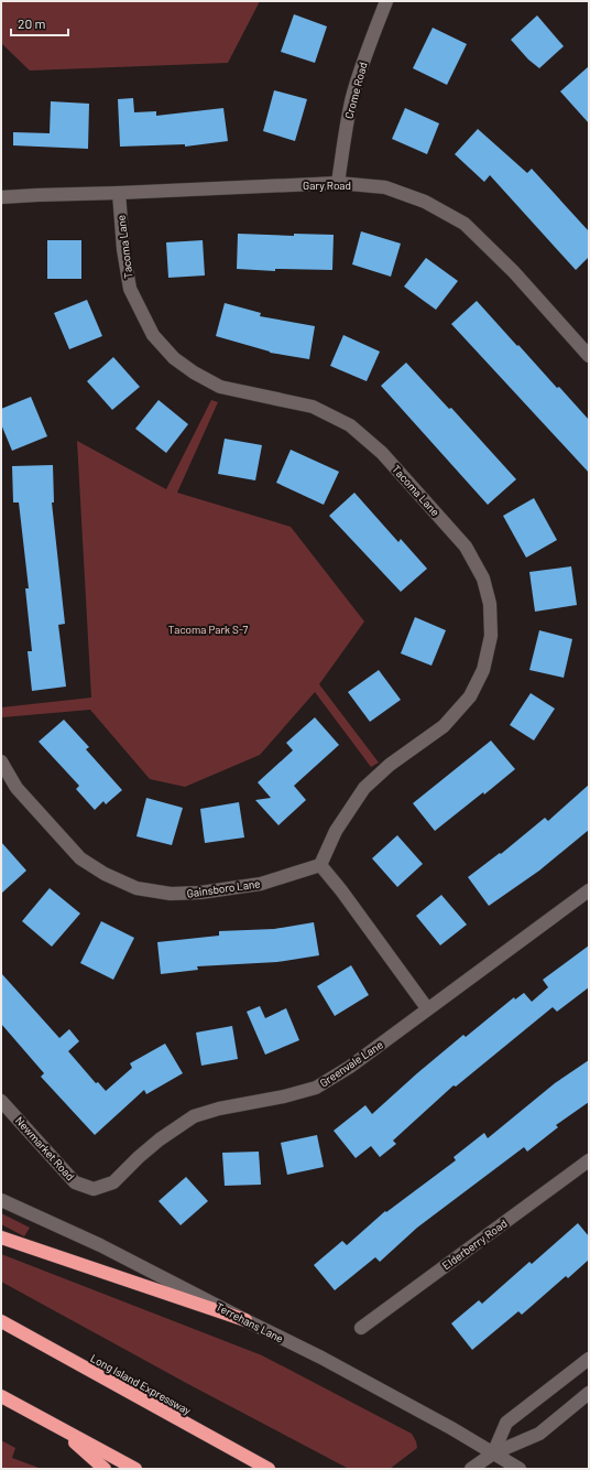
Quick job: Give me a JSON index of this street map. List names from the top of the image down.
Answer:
{
  "streets": {
    "highway": ["Long Island Expressway"],
    "street": [
      "Crome Road",
      "Gary Road",
      "Tacoma Lane",
      "Gainsboro Lane",
      "Greenvale Lane",
      "Newmarket Road",
      "Elderberry Road",
      "Terrehans Lane"
    ]
  },
  "crossings": [
    ["Crome Road", "Gary Road"],
    ["Gary Road", "Tacoma Lane"],
    ["Tacoma Lane", "Gainsboro Lane"],
    ["Greenvale Lane", "Newmarket Road"]
  ],
  "parks": ["Tacoma Park S-7"],
  "scale_bar": "20 m"
}
